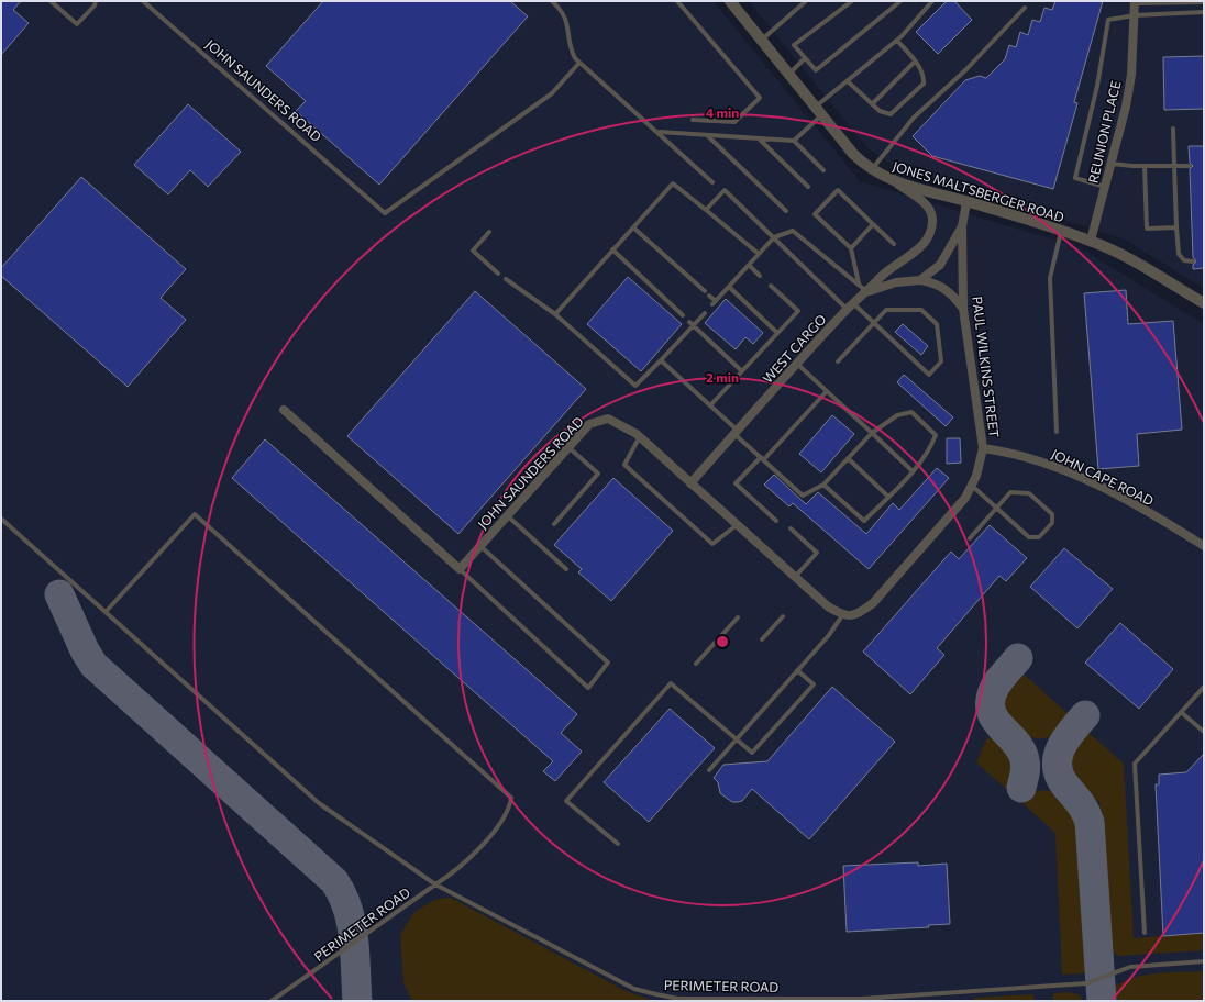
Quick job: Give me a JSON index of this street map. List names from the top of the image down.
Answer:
{
  "streets": {
    "street": [
      "JOHN SAUNDERS ROAD",
      "REUNION PLACE",
      "JONES MALTSBERGER ROAD",
      "WEST CARGO",
      "PAUL WILKINS STREET",
      "JOHN CAPE ROAD"
    ],
    "lane": ["PERIMETER ROAD"]
  },
  "crossings": [
    ["JOHN SAUNDERS ROAD", "WEST CARGO"],
    ["JOHN SAUNDERS ROAD", "PAUL WILKINS STREET"],
    ["REUNION PLACE", "JONES MALTSBERGER ROAD"],
    ["JONES MALTSBERGER ROAD", "WEST CARGO"],
    ["JONES MALTSBERGER ROAD", "PAUL WILKINS STREET"],
    ["WEST CARGO", "PAUL WILKINS STREET"],
    ["PAUL WILKINS STREET", "JOHN CAPE ROAD"]
  ],
  "rings": ["4 min", "2 min"]
}
